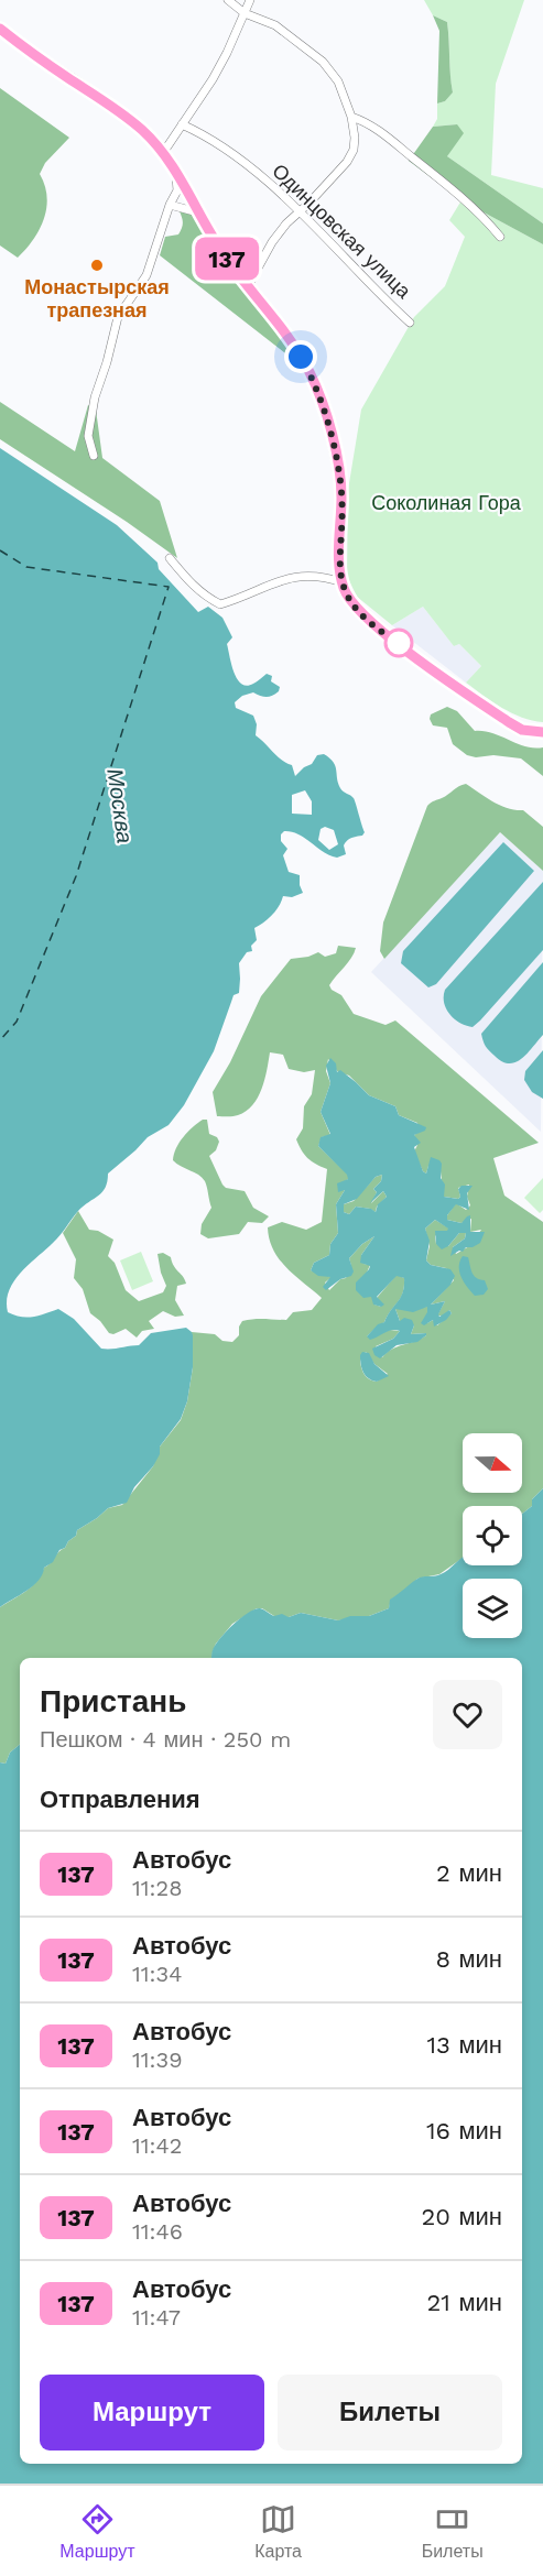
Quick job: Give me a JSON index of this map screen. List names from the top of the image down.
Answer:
{
  "streets": {
    "street": ["Одинцовская улица"]
  },
  "water": ["Москва"],
  "parks": ["Соколиная Гора"],
  "places": ["Монастырская трапезная"],
  "lines": ["bus line 137"],
  "north": "right",
  "page": {
    "on_map": "137",
    "heading": [
      ["Пристань", "Пешком · 4 мин · 250 m"],
      "Отправления"
    ],
    "list": [
      {
        "mark": "137",
        "name": "Автобус",
        "note": "11:28",
        "value": "2 мин"
      },
      {
        "mark": "137",
        "name": "Автобус",
        "note": "11:34",
        "value": "8 мин"
      },
      {
        "mark": "137",
        "name": "Автобус",
        "note": "11:39",
        "value": "13 мин"
      },
      {
        "mark": "137",
        "name": "Автобус",
        "note": "11:42",
        "value": "16 мин"
      },
      {
        "mark": "137",
        "name": "Автобус",
        "note": "11:46",
        "value": "20 мин"
      },
      {
        "mark": "137",
        "name": "Автобус",
        "note": "11:47",
        "value": "21 мин"
      }
    ],
    "buttons": ["Маршрут", "Билеты"],
    "tabs": ["Маршрут", "Карта", "Билеты"]
  }
}
